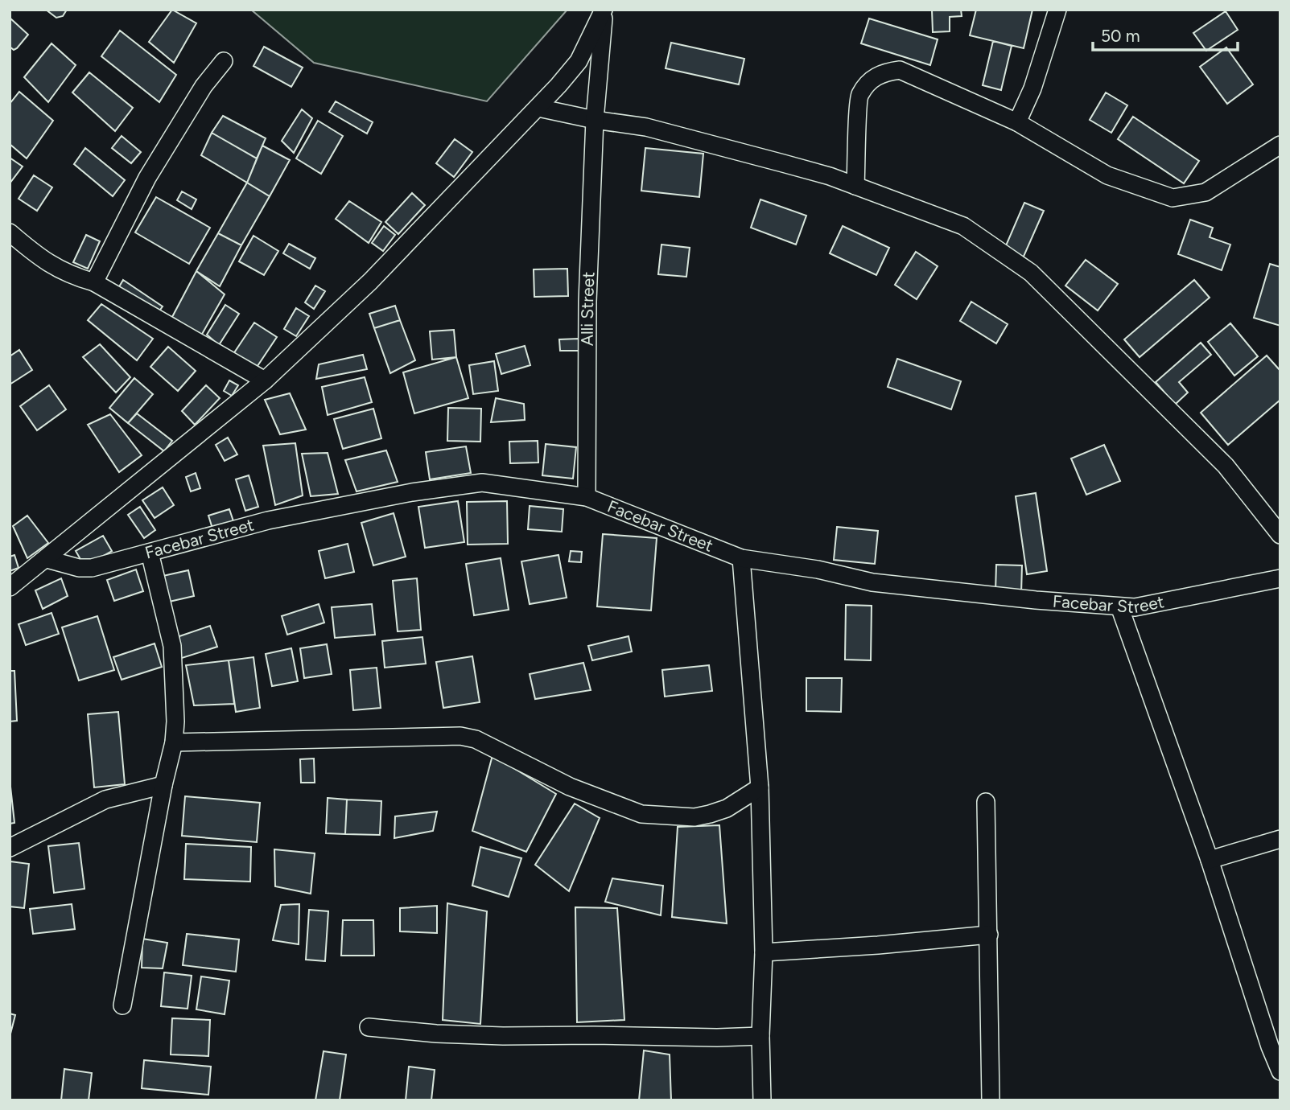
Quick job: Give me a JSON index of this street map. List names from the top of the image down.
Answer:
{
  "streets": {
    "street": ["Alli Street", "Facebar Street"]
  },
  "crossings": [
    ["Alli Street", "Facebar Street"]
  ],
  "scale_bar": "50 m"
}
